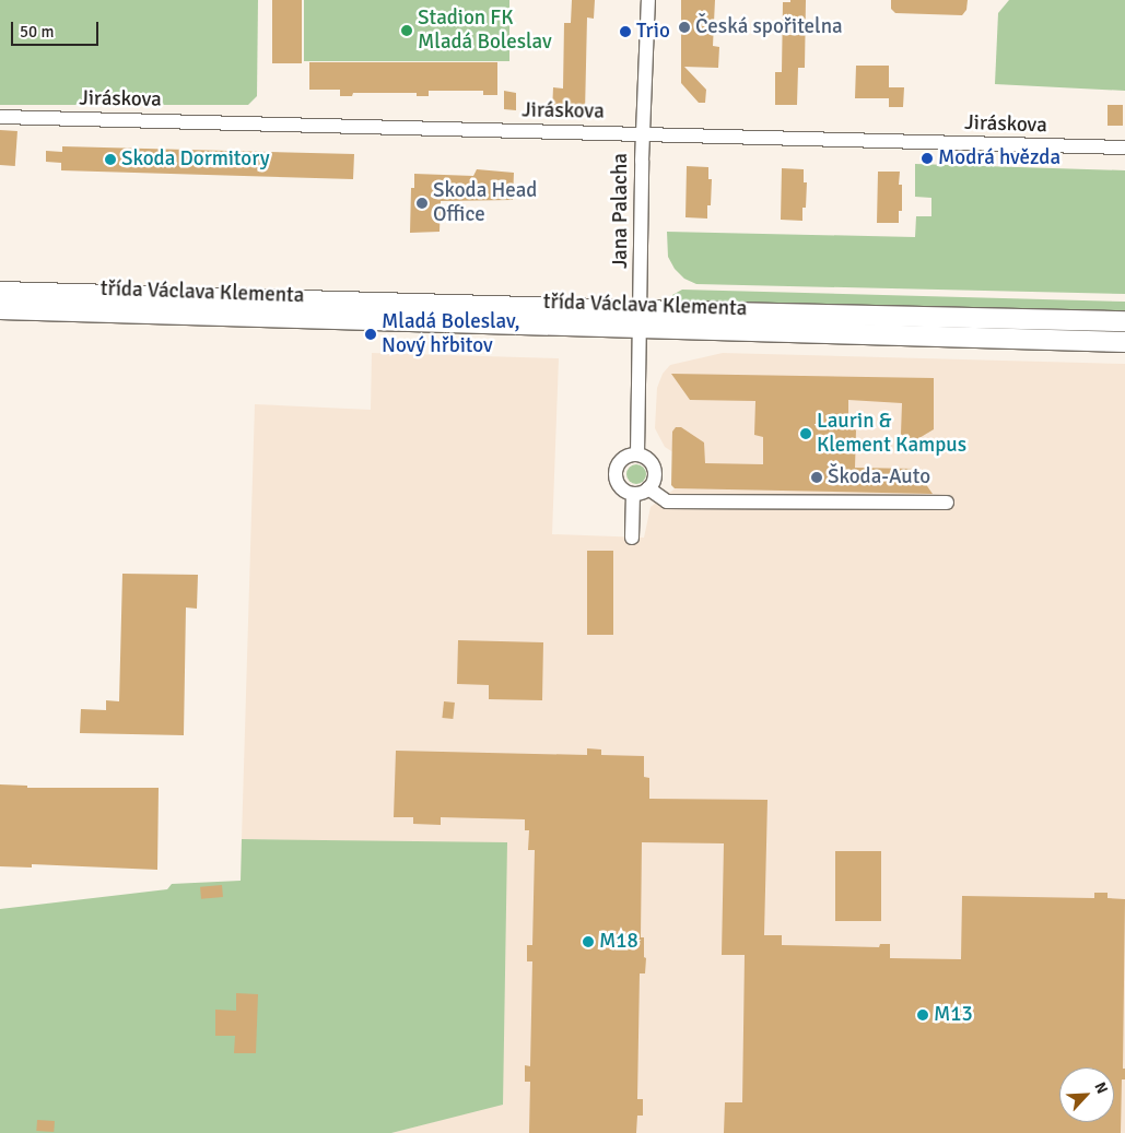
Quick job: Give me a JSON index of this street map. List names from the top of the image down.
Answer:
{
  "streets": {
    "street": ["Jiráskova", "Jana Palacha", "třída Václava Klementa"]
  },
  "crossings": [
    ["Jiráskova", "Jana Palacha"],
    ["Jana Palacha", "třída Václava Klementa"]
  ],
  "places": [
    "Česká spořitelna",
    "Stadion FK Mladá Boleslav",
    "Trio",
    "Modrá hvězda",
    "Skoda Dormitory",
    "Skoda Head Office",
    "Mladá Boleslav, Nový hřbitov",
    "Laurin & Klement Kampus",
    "Škoda-Auto",
    "M18",
    "M13"
  ],
  "scale_bar": "50 m",
  "north": "top right"
}
